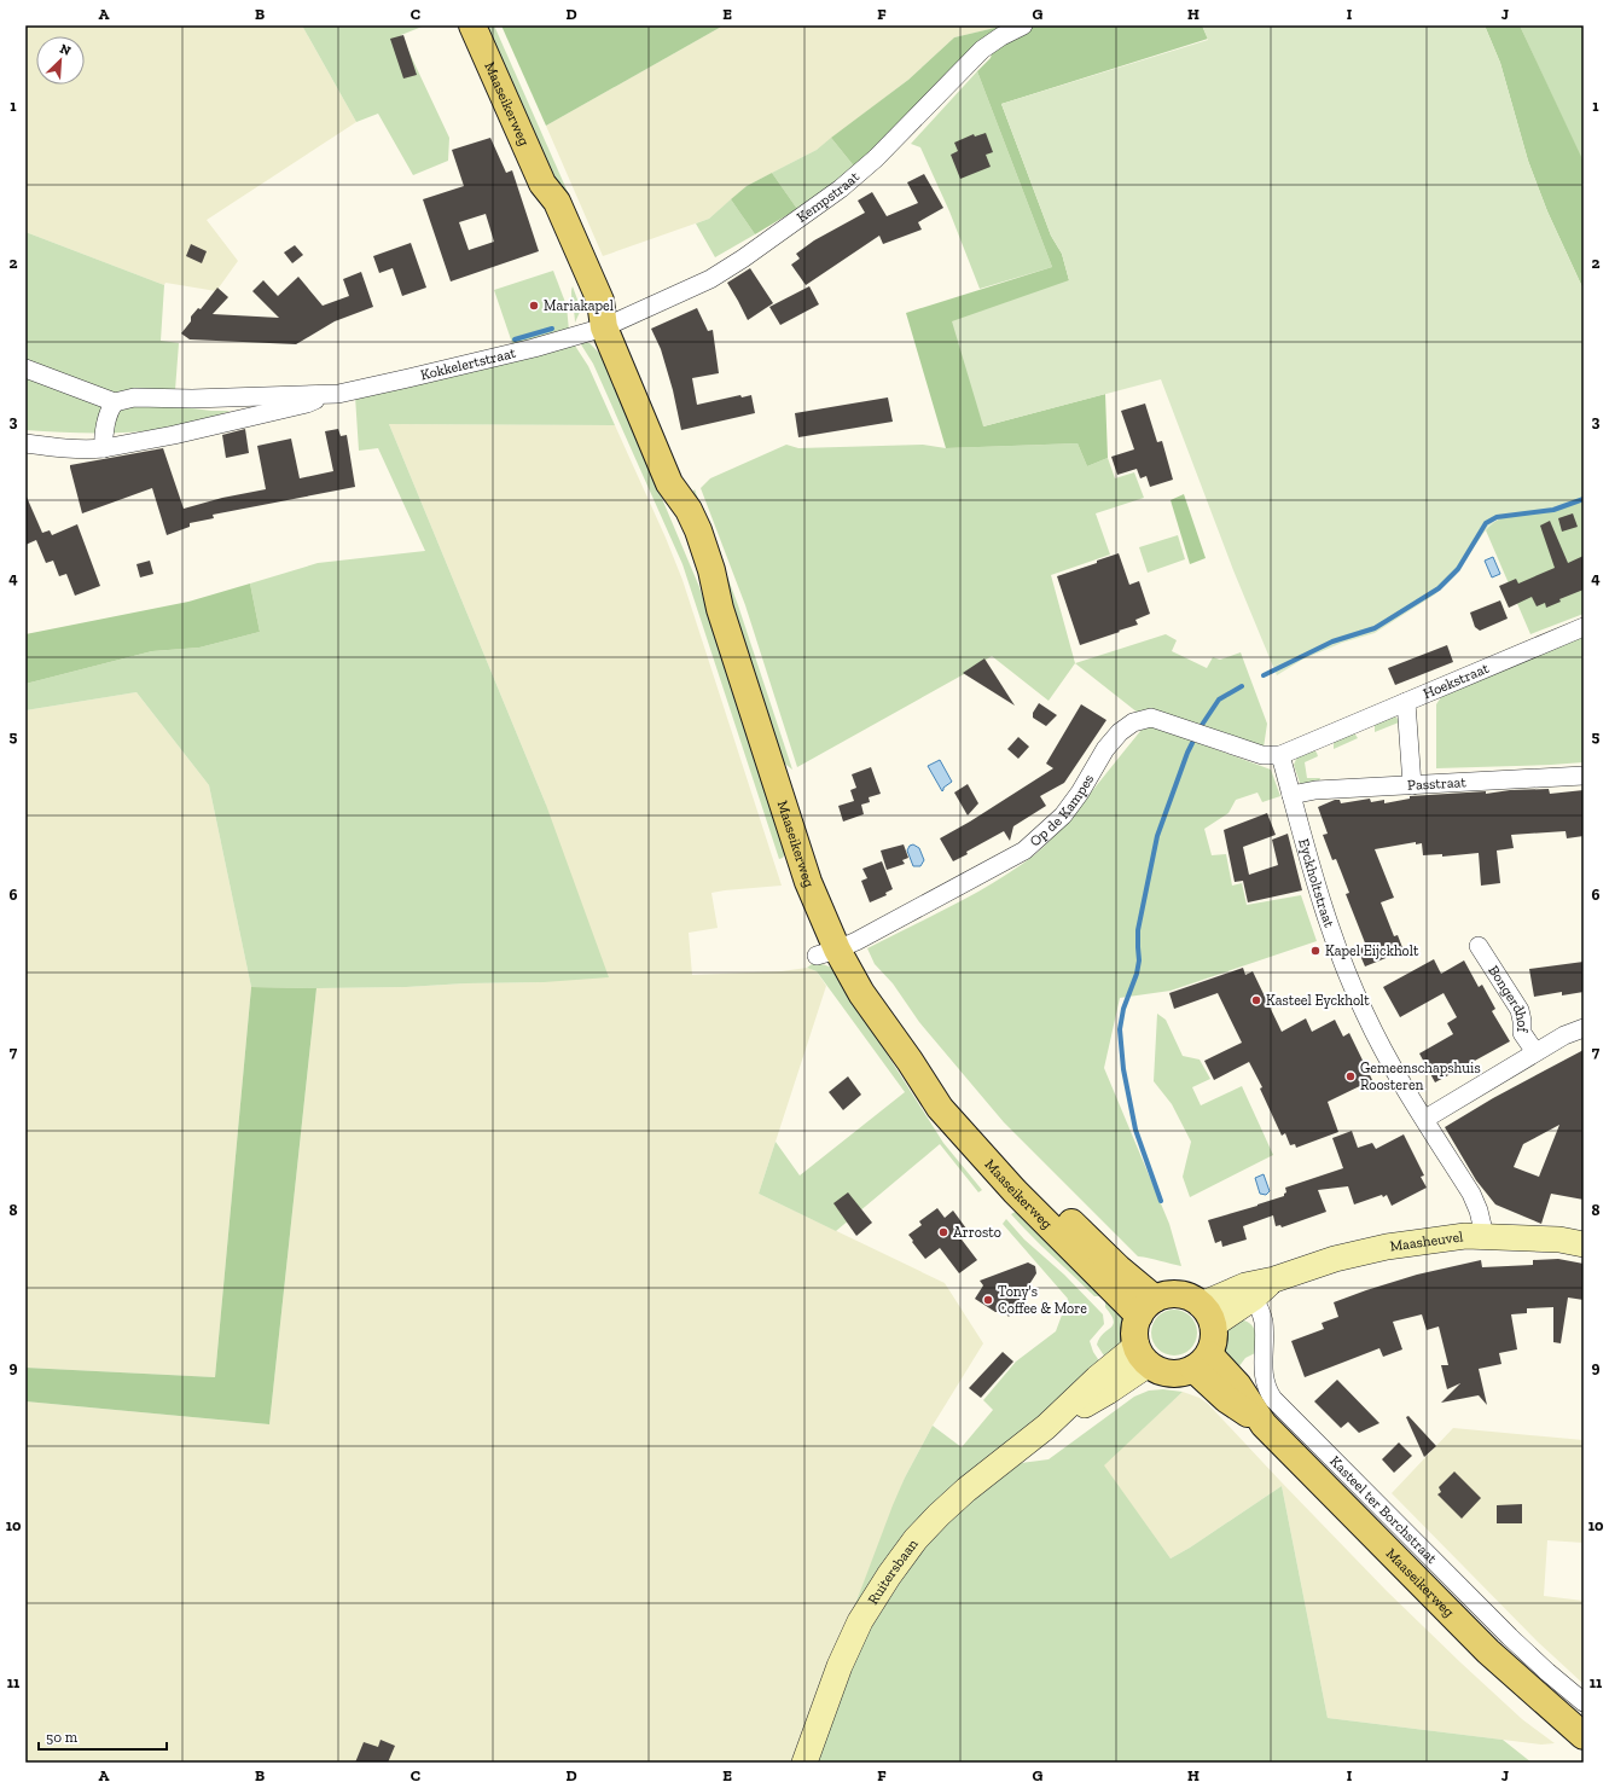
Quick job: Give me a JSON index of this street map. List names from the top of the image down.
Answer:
{
  "streets": {
    "main road": ["Maaseikerweg"],
    "street": [
      "Kempstraat",
      "Kokkelertstraat",
      "Hoekstraat",
      "Passtraat",
      "Op de Kampes",
      "Eyckholtstraat",
      "Bongerdhof",
      "Maasheuvel",
      "Kasteel ter Borchstraat",
      "Ruitersbaan"
    ]
  },
  "crossings": [
    ["Maaseikerweg", "Kempstraat"],
    ["Maaseikerweg", "Kokkelertstraat"],
    ["Maaseikerweg", "Op de Kampes"],
    ["Maaseikerweg", "Maasheuvel"],
    ["Maaseikerweg", "Ruitersbaan"],
    ["Kempstraat", "Kokkelertstraat"],
    ["Hoekstraat", "Passtraat"],
    ["Passtraat", "Eyckholtstraat"],
    ["Op de Kampes", "Eyckholtstraat"],
    ["Eyckholtstraat", "Maasheuvel"],
    ["Maasheuvel", "Kasteel ter Borchstraat"],
    ["Maasheuvel", "Ruitersbaan"]
  ],
  "places": [
    "Mariakapel",
    "Kapel Eijckholt",
    "Kasteel Eyckholt",
    "Gemeenschapshuis Roosteren",
    "Arrosto",
    "Tony's Coffee & More"
  ],
  "scale_bar": "50 m",
  "north": "top right",
  "grid": {
    "columns": [
      "A",
      "B",
      "C",
      "D",
      "E",
      "F",
      "G",
      "H",
      "I",
      "J"
    ],
    "rows": [
      "1",
      "2",
      "3",
      "4",
      "5",
      "6",
      "7",
      "8",
      "9",
      "10",
      "11"
    ]
  }
}
